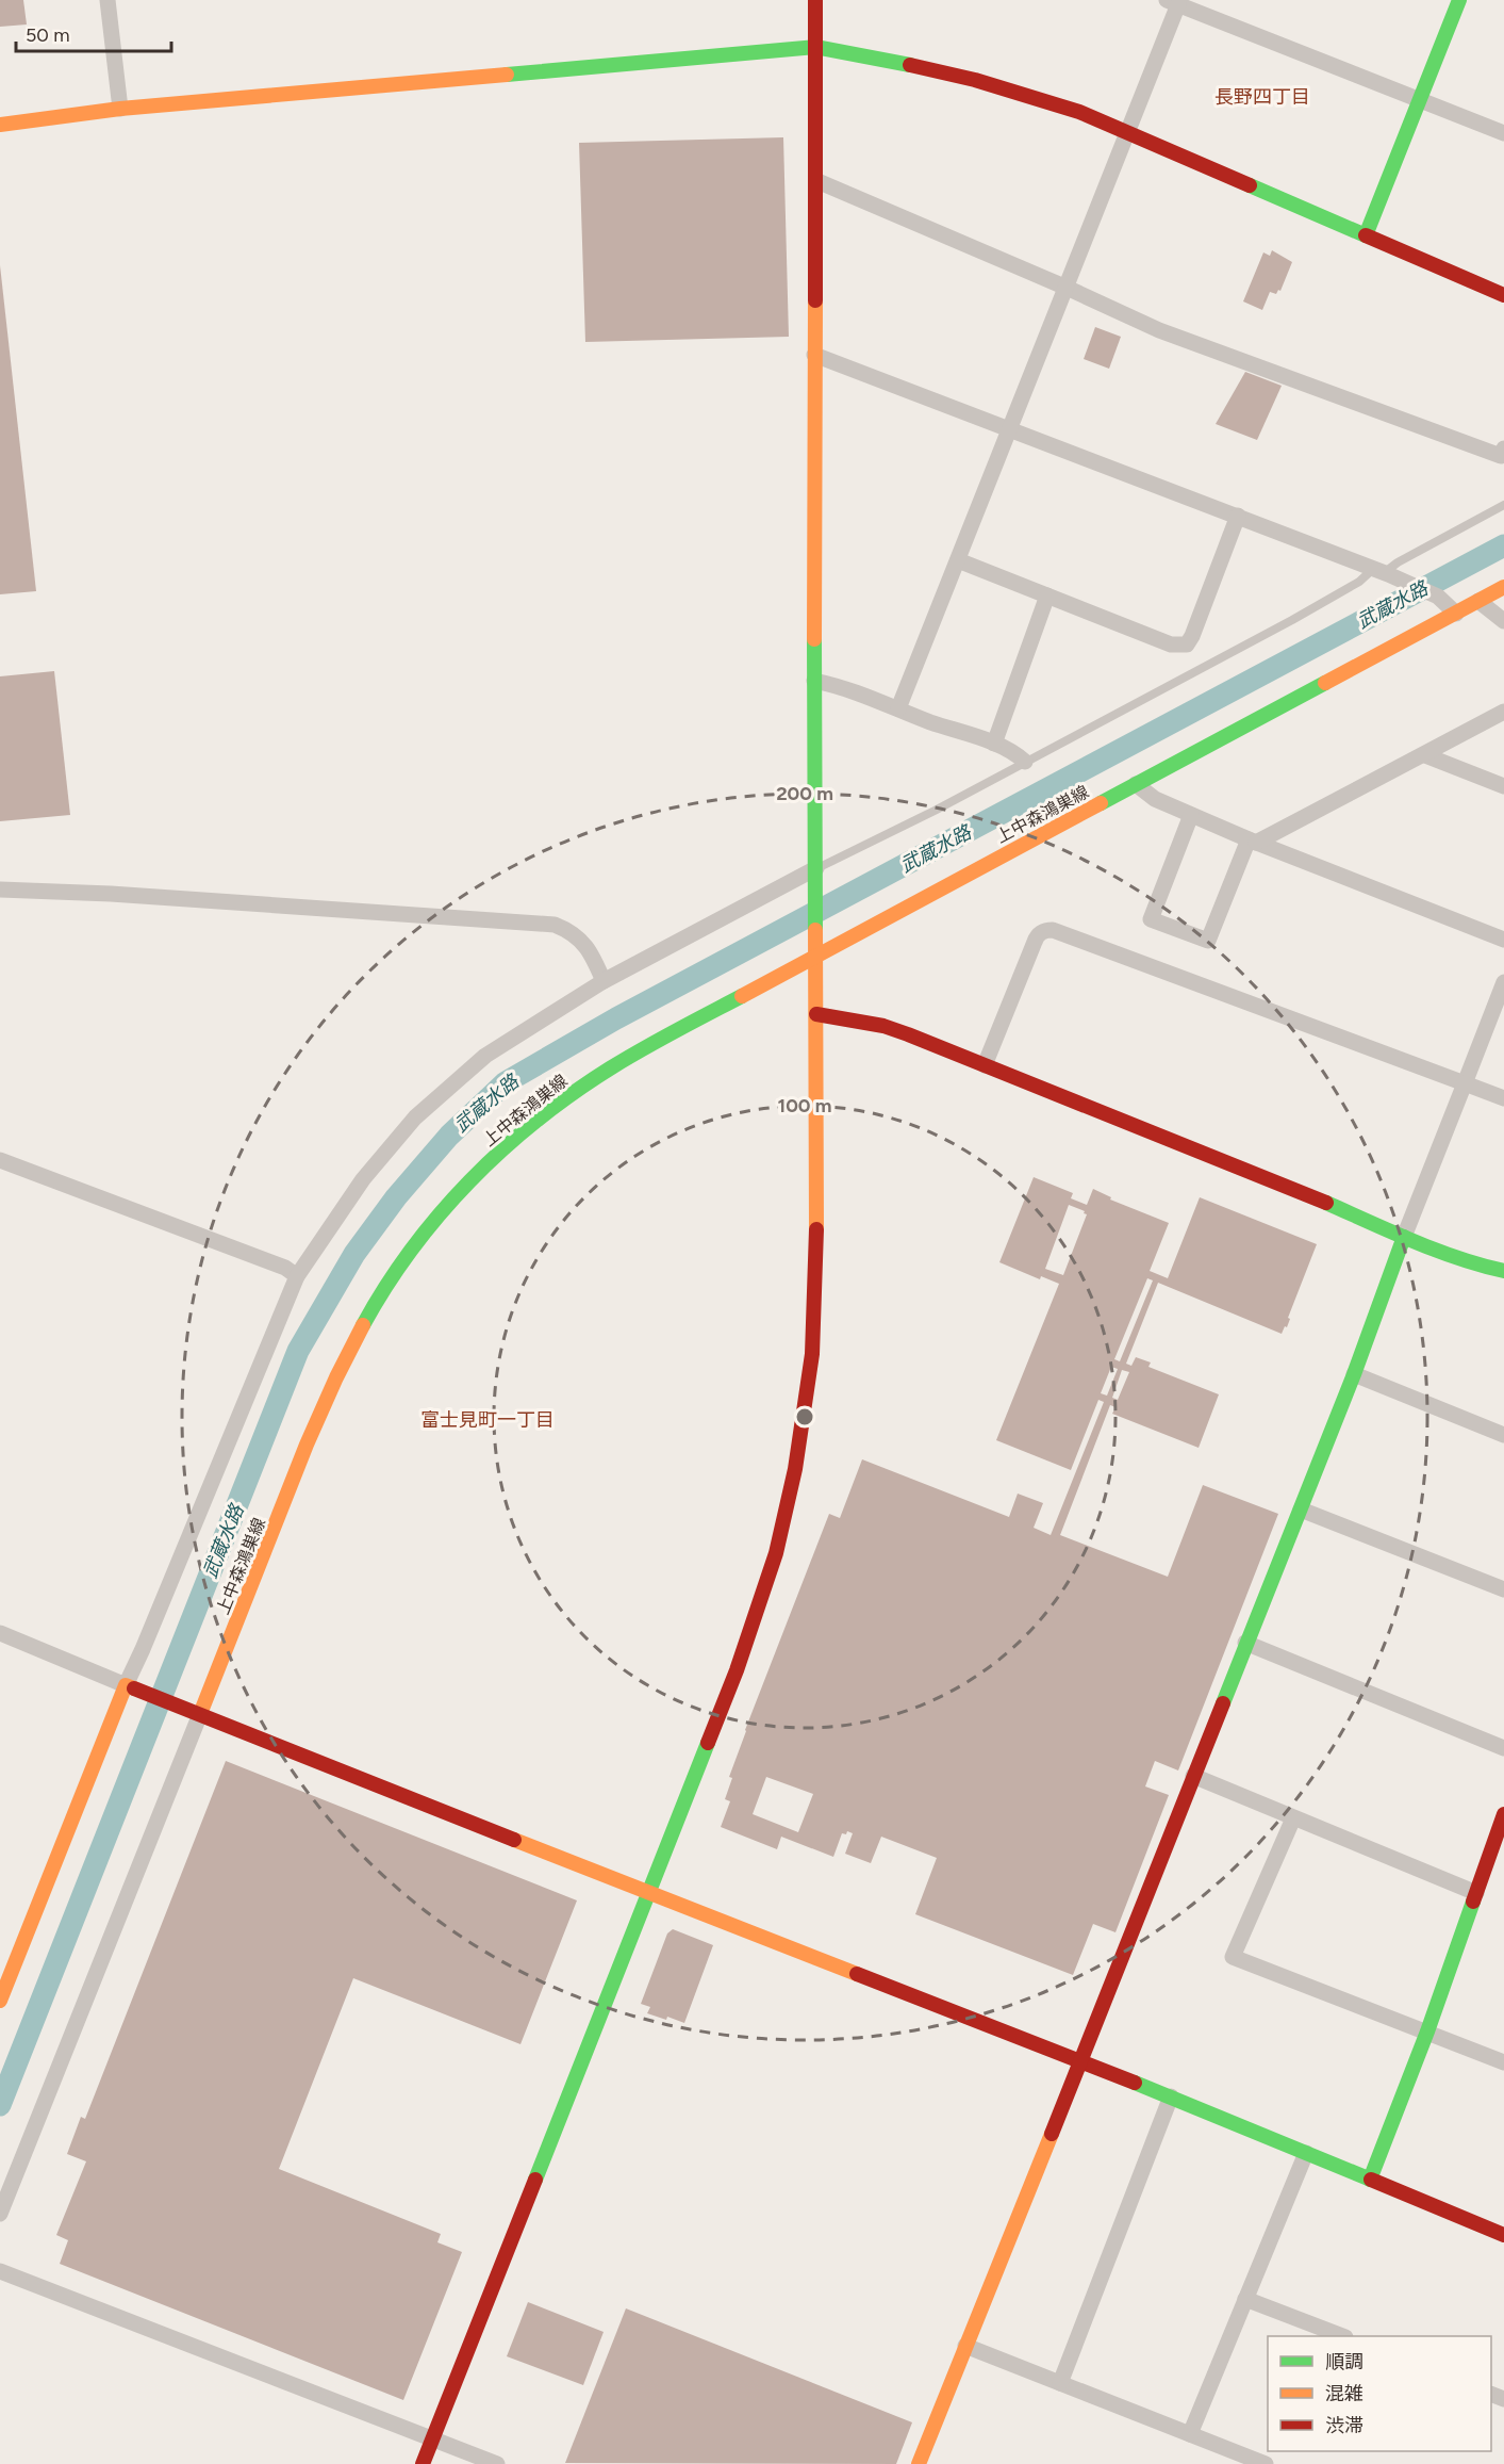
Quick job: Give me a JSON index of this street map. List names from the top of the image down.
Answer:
{
  "streets": {
    "street": ["上中森鴻巣線"]
  },
  "districts": ["長野四丁目", "富士見町一丁目"],
  "water": ["武蔵水路"],
  "legend": ["順調", "混雑", "渋滞"],
  "scale_bar": "50 m",
  "rings": ["200 m", "100 m"]
}
